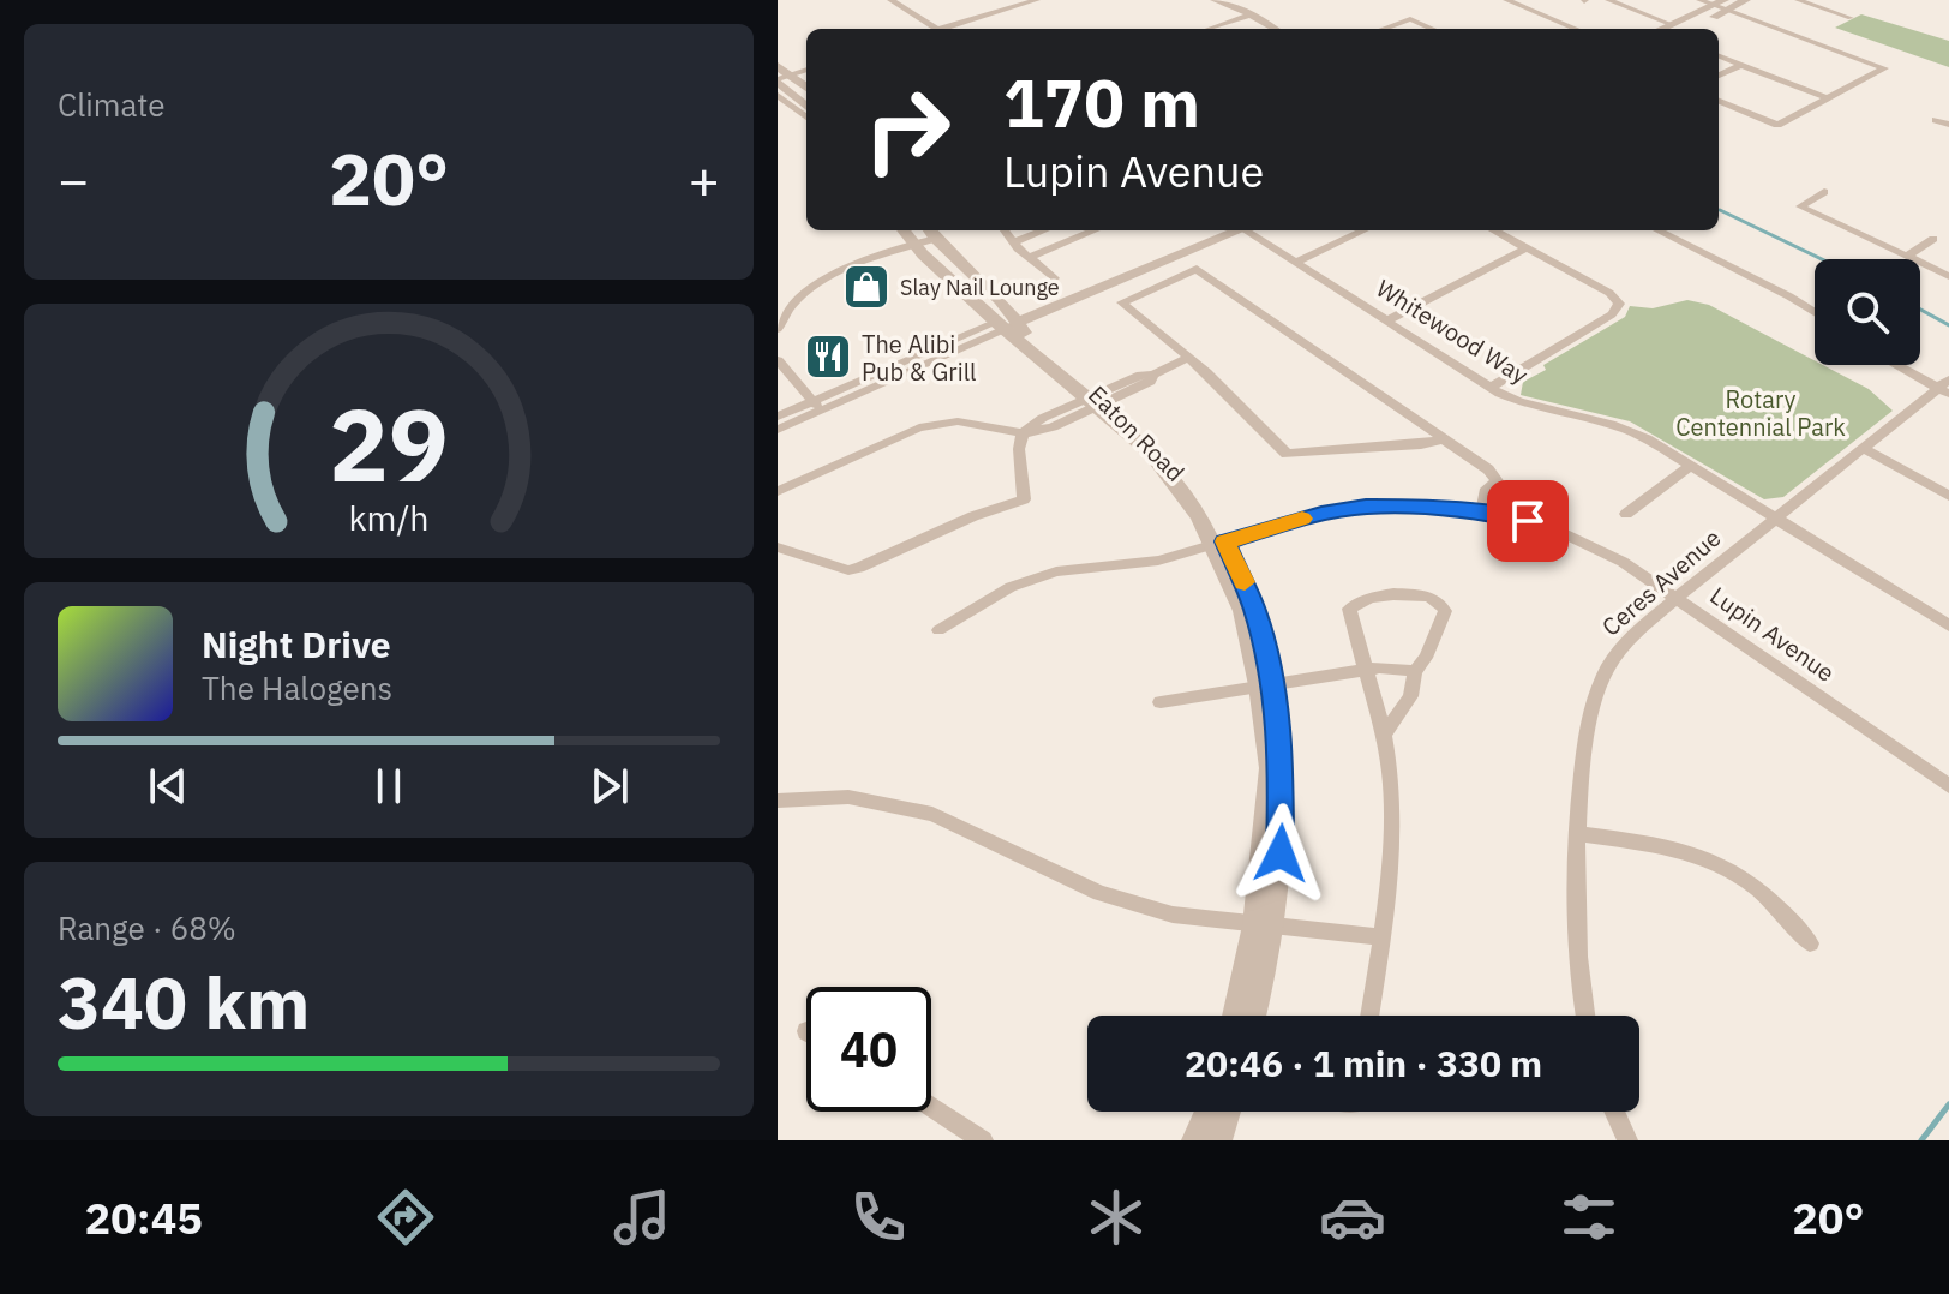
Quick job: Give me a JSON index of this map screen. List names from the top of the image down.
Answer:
{
  "streets": {
    "street": ["Whitewood Way", "Ceres Avenue", "Lupin Avenue"]
  },
  "crossings": [
    ["Whitewood Way", "Ceres Avenue"],
    ["Ceres Avenue", "Lupin Avenue"]
  ],
  "parks": ["Rotary Centennial Park"],
  "places": {
    "shop": ["Slay Nail Lounge"],
    "restaurant": ["The Alibi Pub & Grill"]
  },
  "page": {
    "tile": [
      "Climate",
      ["Range · 68%", "340 km"]
    ],
    "turn": ["170 m", "Lupin Avenue"],
    "heat": ["−", "20°", "+"],
    "song": ["Night Drive", "The Halogens"],
    "limit": "40",
    "trip": "20:46 · 1 min · 330 m",
    "tabs": ["20:45", "20°"],
    "gauge": ["29", "km/h"]
  }
}
